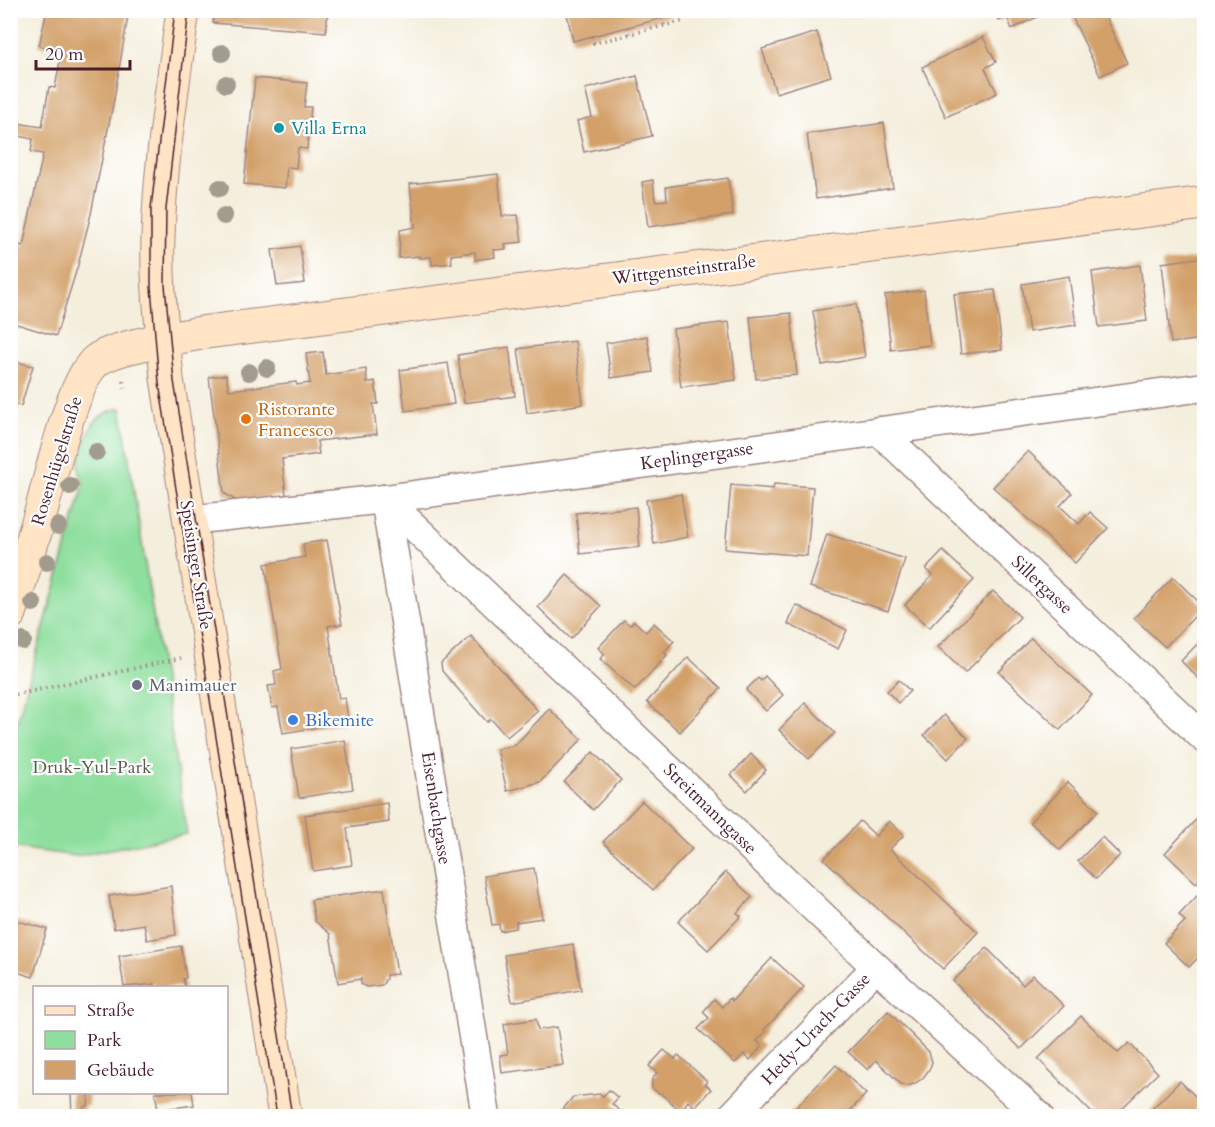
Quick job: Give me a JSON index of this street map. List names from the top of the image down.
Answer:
{
  "streets": {
    "main road": ["Wittgensteinstraße", "Rosenhügelstraße", "Speisinger Straße"],
    "street": [
      "Keplingergasse",
      "Sillergasse",
      "Eisenbachgasse",
      "Streitmanngasse",
      "Hedy-Urach-Gasse"
    ]
  },
  "crossings": [
    ["Wittgensteinstraße", "Rosenhügelstraße"],
    ["Wittgensteinstraße", "Speisinger Straße"],
    ["Keplingergasse", "Speisinger Straße"],
    ["Keplingergasse", "Sillergasse"],
    ["Keplingergasse", "Eisenbachgasse"],
    ["Keplingergasse", "Streitmanngasse"],
    ["Eisenbachgasse", "Streitmanngasse"],
    ["Streitmanngasse", "Hedy-Urach-Gasse"]
  ],
  "parks": ["Druk-Yul-Park"],
  "places": [
    "Villa Erna",
    "Ristorante Francesco",
    "Manimauer",
    "Bikemite"
  ],
  "legend": ["Straße", "Park", "Gebäude"],
  "scale_bar": "20 m"
}
